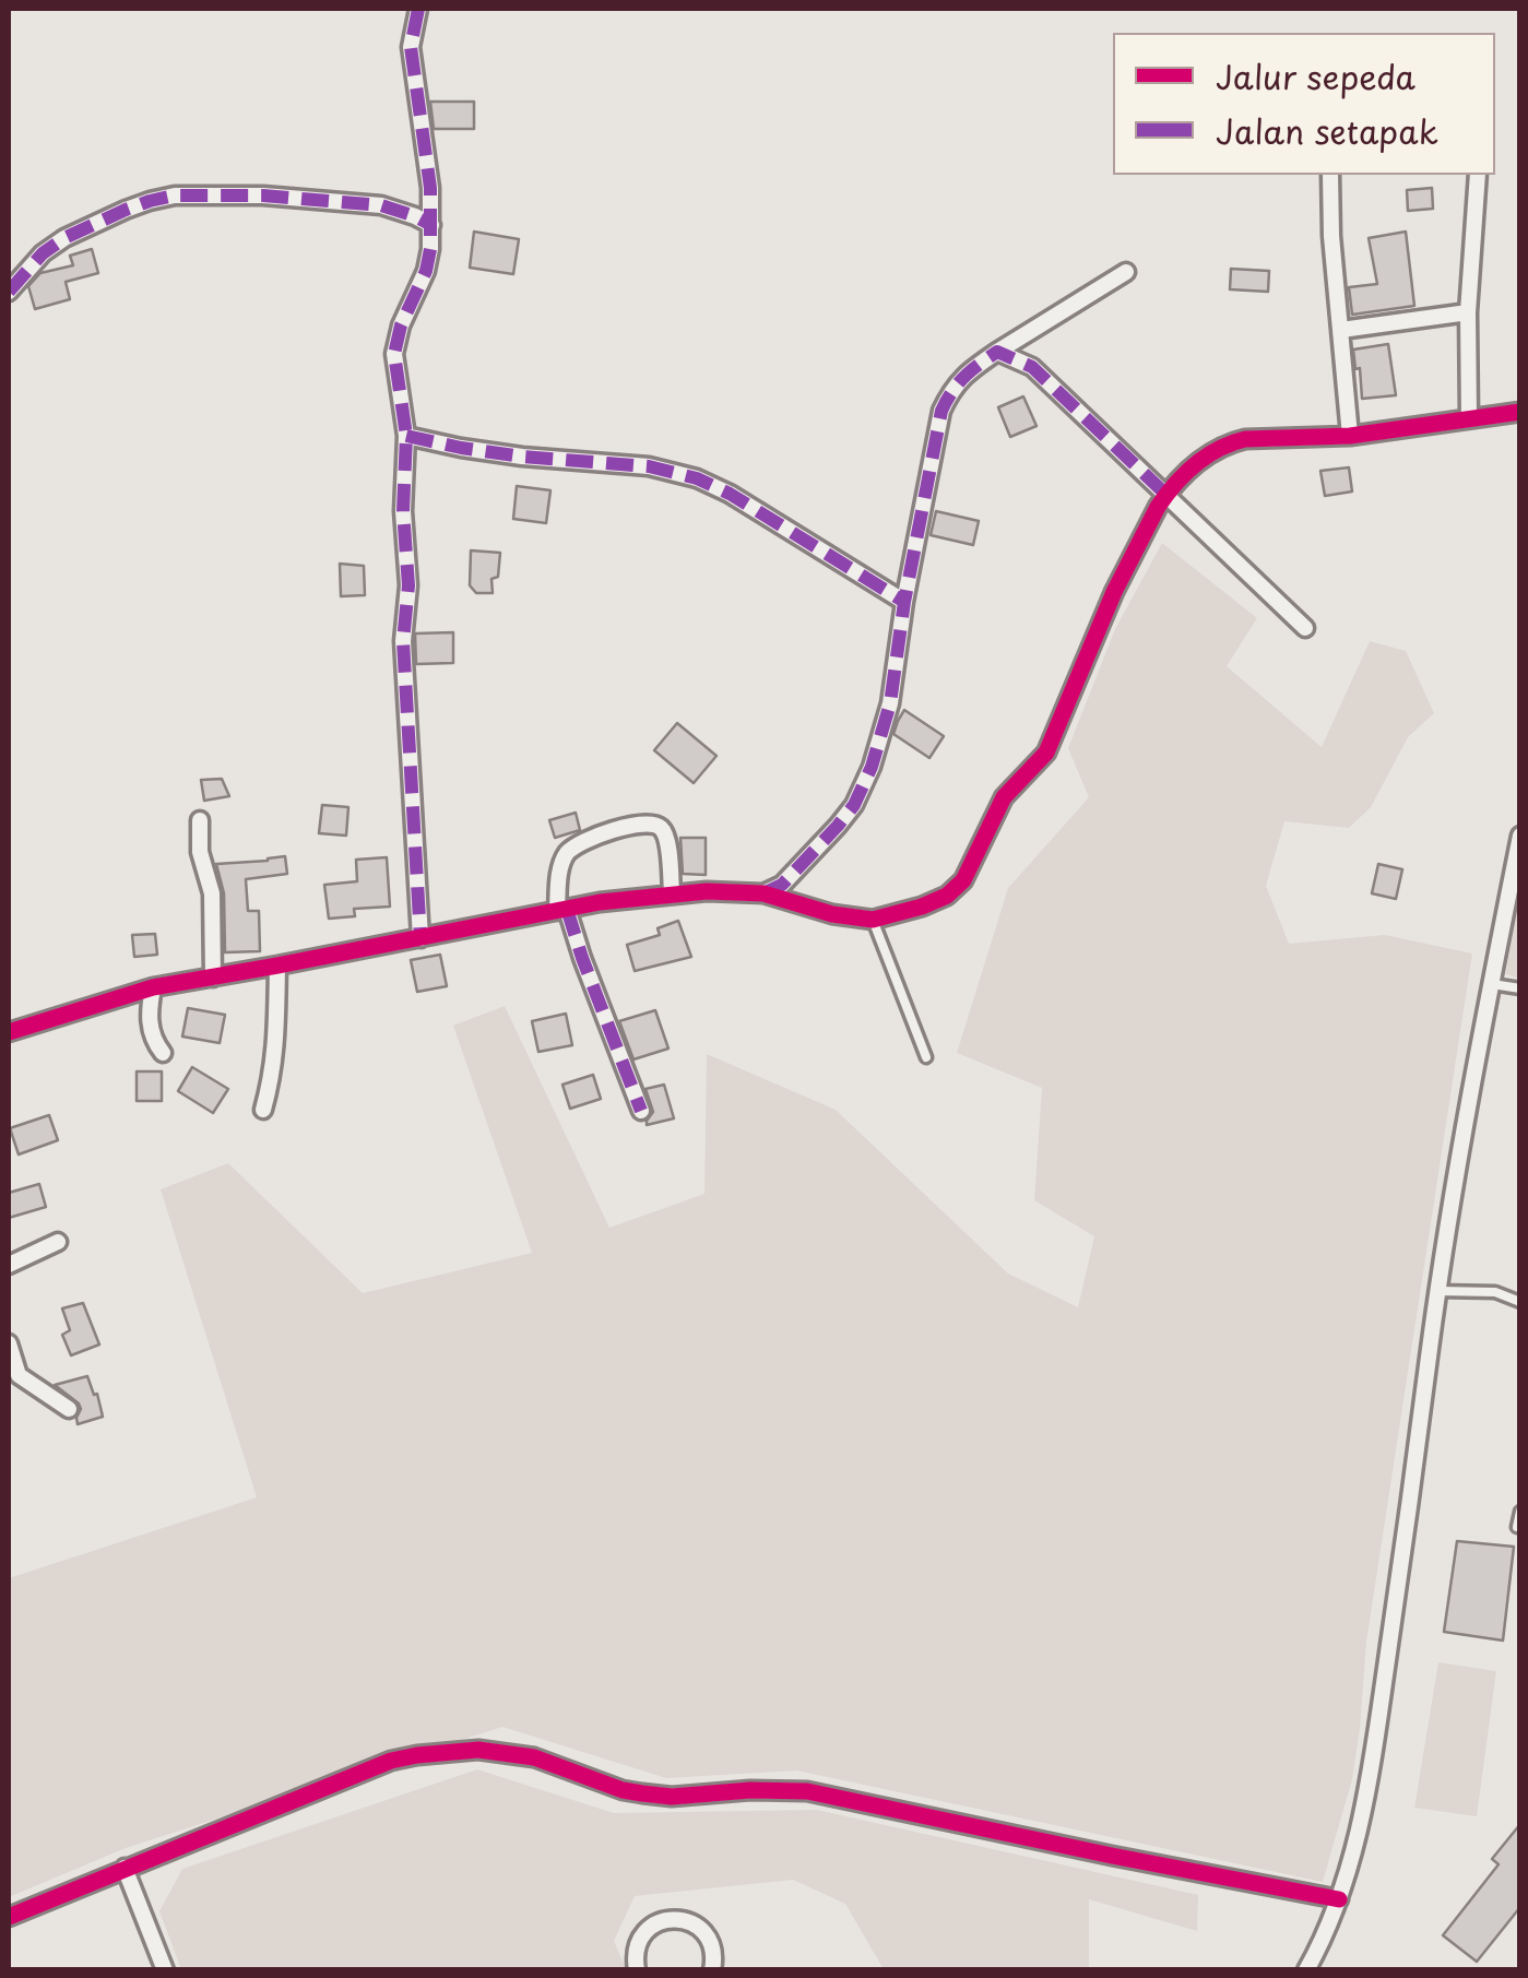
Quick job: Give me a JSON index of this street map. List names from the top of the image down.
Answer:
{
  "legend": ["Jalur sepeda", "Jalan setapak"]
}
